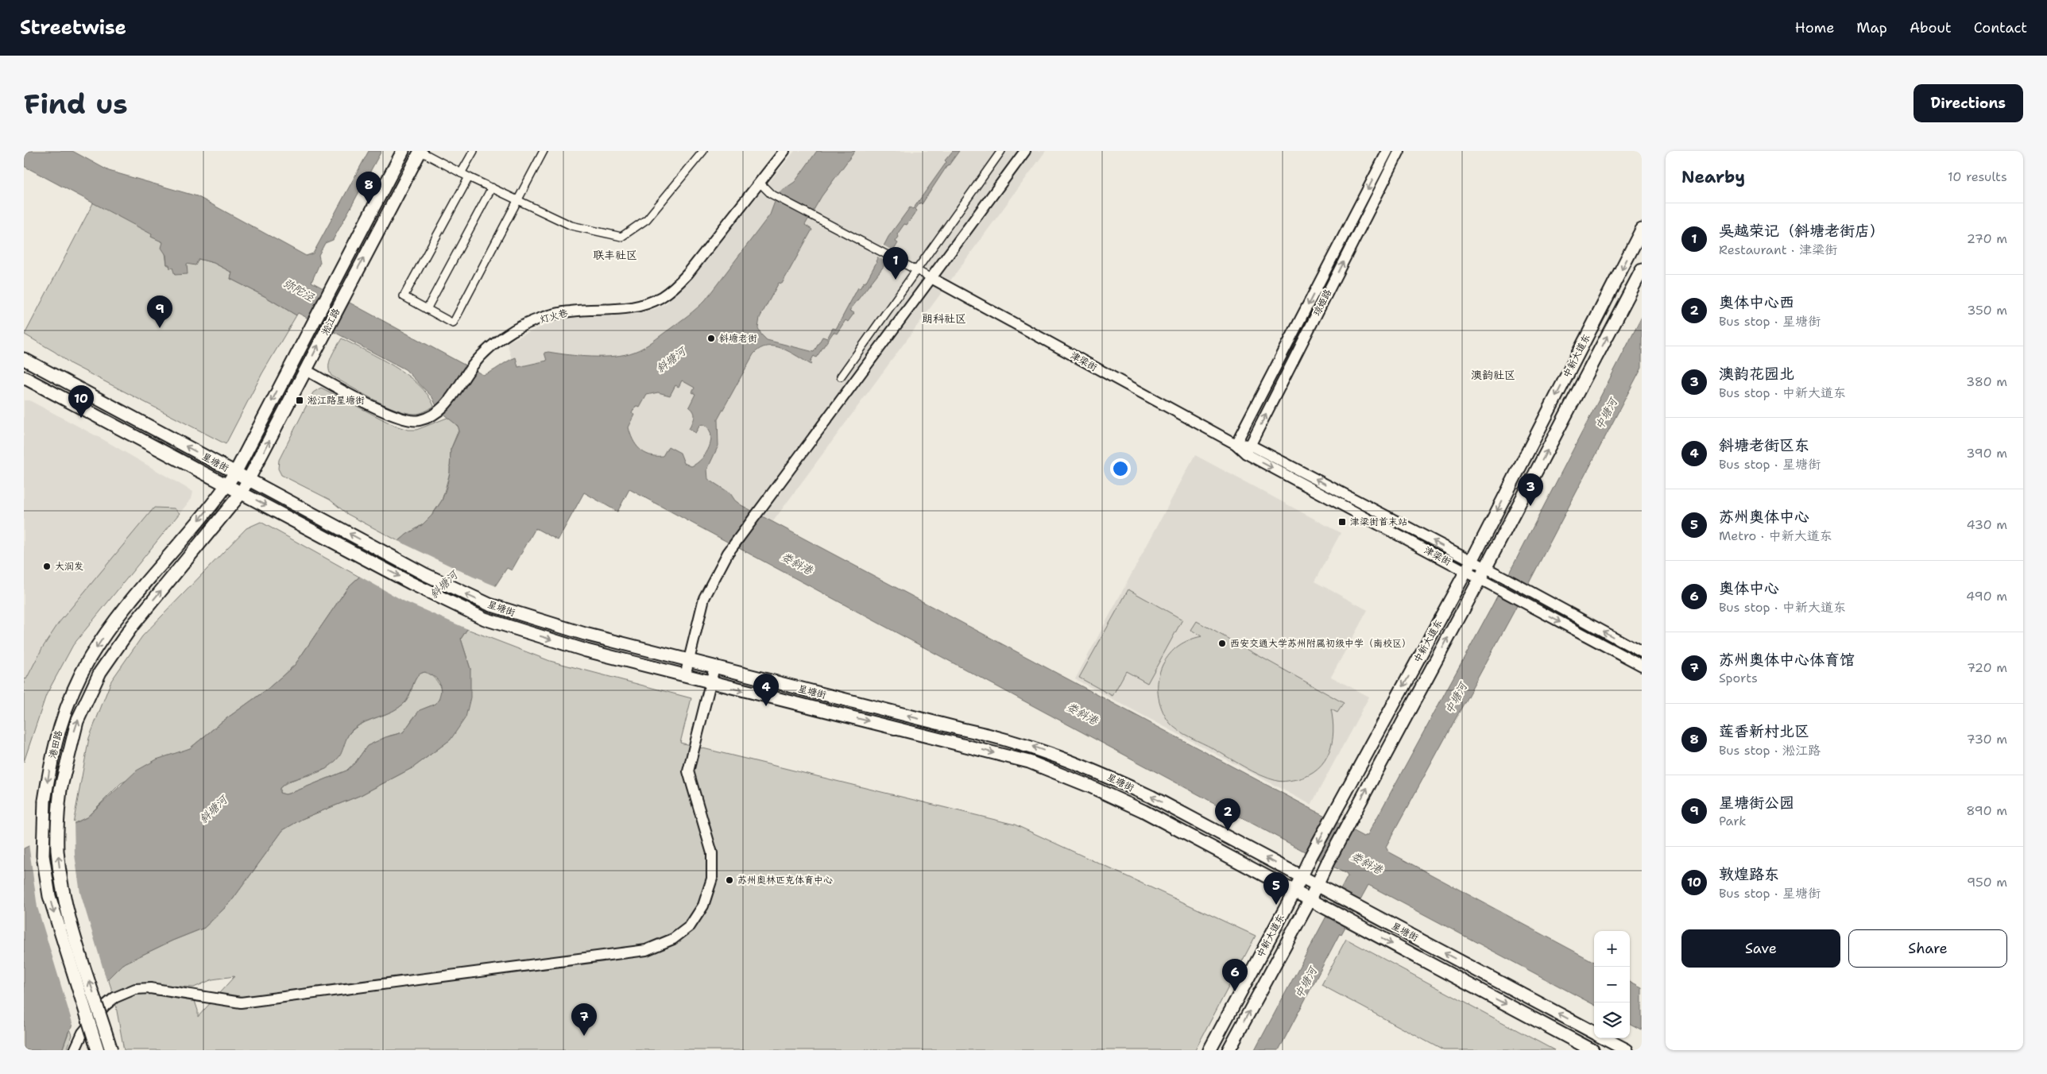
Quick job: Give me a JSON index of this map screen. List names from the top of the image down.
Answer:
{
  "streets": {
    "main road": [
      "淞江路",
      "中新大道东",
      "星塘街",
      "港田路"
    ],
    "street": ["琼姬路", "灯火巷", "津梁街"]
  },
  "crossings": [
    ["琼姬路", "津梁街"],
    ["灯火巷", "淞江路"],
    ["淞江路", "星塘街"],
    ["淞江路", "港田路"],
    ["中新大道东", "津梁街"],
    ["中新大道东", "星塘街"],
    ["星塘街", "港田路"]
  ],
  "districts": ["联丰社区", "朗科社区", "澳韵社区"],
  "water": [
    "弥陀泾",
    "斜塘河",
    "中塘河",
    "娄斜港"
  ],
  "places": {
    "other": [
      "斜塘老街",
      "大润发",
      "西安交通大学苏州附属初级中学（南校区）",
      "苏州奥林匹克体育中心"
    ],
    "transit": ["淞江路星塘街", "津梁街首末站"]
  },
  "page": {
    "header": "Streetwise",
    "nav": [
      "Home",
      "Map",
      "About",
      "Contact"
    ],
    "buttons": [
      "Directions",
      ["Save", "Share"]
    ],
    "title": "Find us",
    "heading": ["Nearby", "10 results"],
    "pins": [
      "8",
      "1",
      "9",
      "10",
      "3",
      "4",
      "2",
      "5",
      "6",
      "7"
    ],
    "list": [
      {
        "mark": "1",
        "name": "吴越荣记（斜塘老街店）",
        "note": "Restaurant · 津梁街",
        "value": "270 m"
      },
      {
        "mark": "2",
        "name": "奥体中心西",
        "note": "Bus stop · 星塘街",
        "value": "350 m"
      },
      {
        "mark": "3",
        "name": "澳韵花园北",
        "note": "Bus stop · 中新大道东",
        "value": "380 m"
      },
      {
        "mark": "4",
        "name": "斜塘老街区东",
        "note": "Bus stop · 星塘街",
        "value": "390 m"
      },
      {
        "mark": "5",
        "name": "苏州奥体中心",
        "note": "Metro · 中新大道东",
        "value": "430 m"
      },
      {
        "mark": "6",
        "name": "奥体中心",
        "note": "Bus stop · 中新大道东",
        "value": "490 m"
      },
      {
        "mark": "7",
        "name": "苏州奥体中心体育馆",
        "note": "Sports",
        "value": "720 m"
      },
      {
        "mark": "8",
        "name": "莲香新村北区",
        "note": "Bus stop · 淞江路",
        "value": "730 m"
      },
      {
        "mark": "9",
        "name": "星塘街公园",
        "note": "Park",
        "value": "890 m"
      },
      {
        "mark": "10",
        "name": "敦煌路东",
        "note": "Bus stop · 星塘街",
        "value": "950 m"
      }
    ],
    "map_buttons": ["+", "−"]
  }
}
